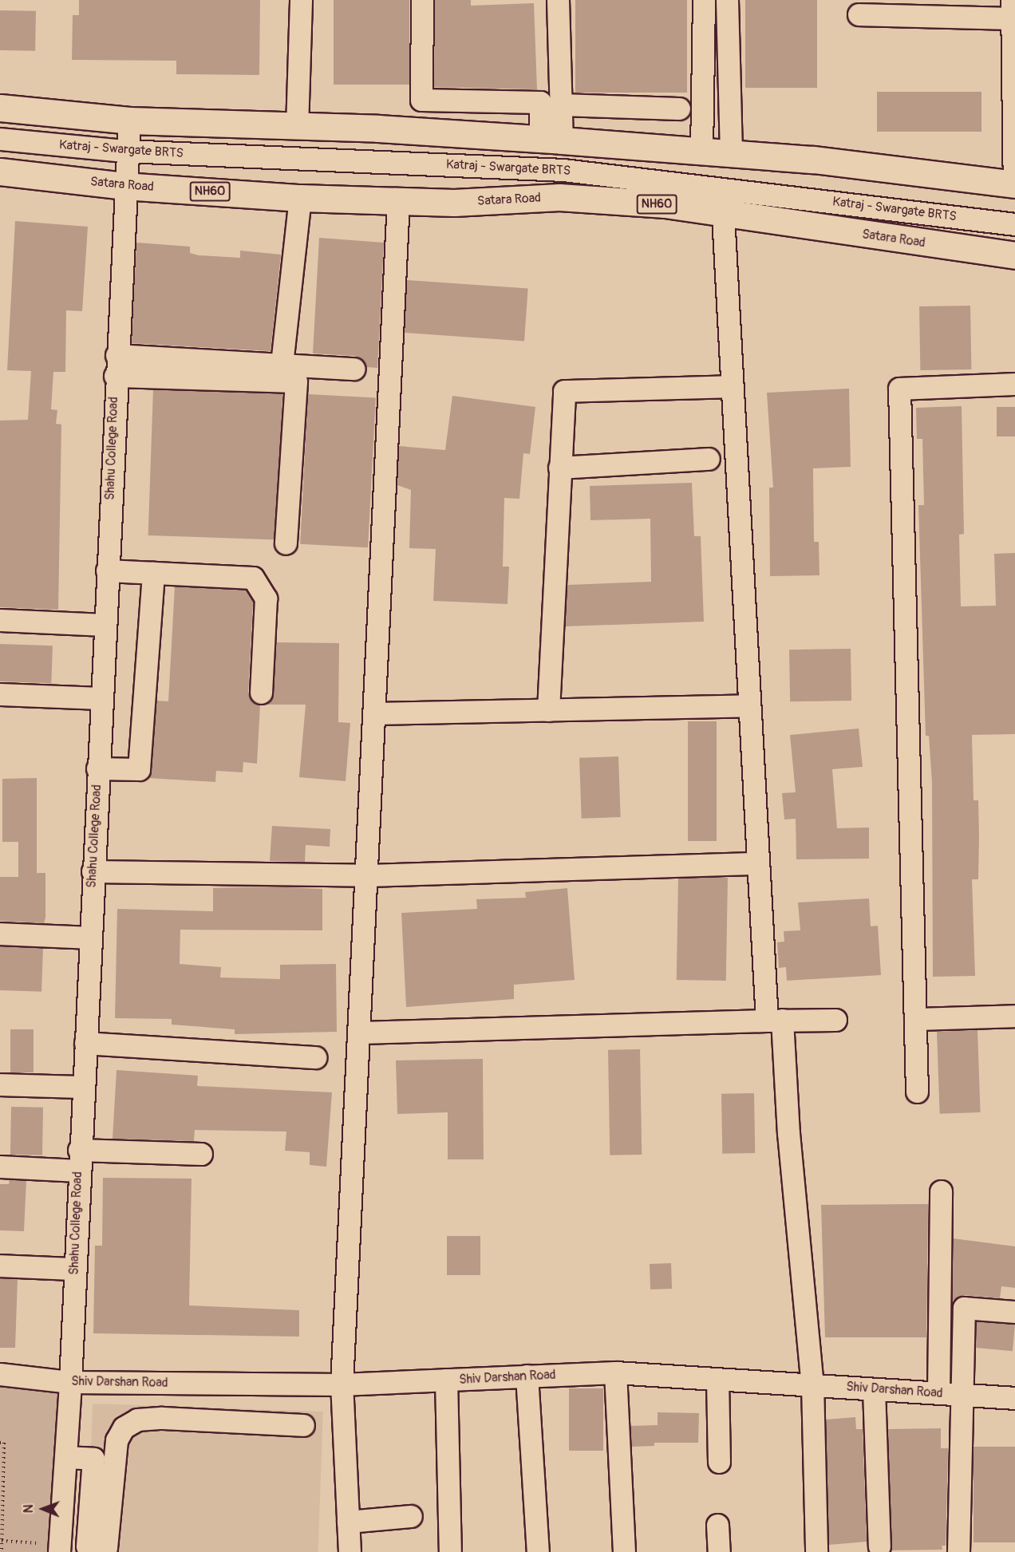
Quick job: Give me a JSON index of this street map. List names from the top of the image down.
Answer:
{
  "streets": {
    "highway": ["Satara Road", "NH60"],
    "street": ["Katraj - Swargate BRTS", "Shahu College Road", "Shiv Darshan Road"]
  },
  "crossings": [
    ["Katraj - Swargate BRTS", "Shahu College Road"],
    ["Satara Road", "Shahu College Road"],
    ["Shahu College Road", "Shiv Darshan Road"]
  ],
  "north": "left"
}
